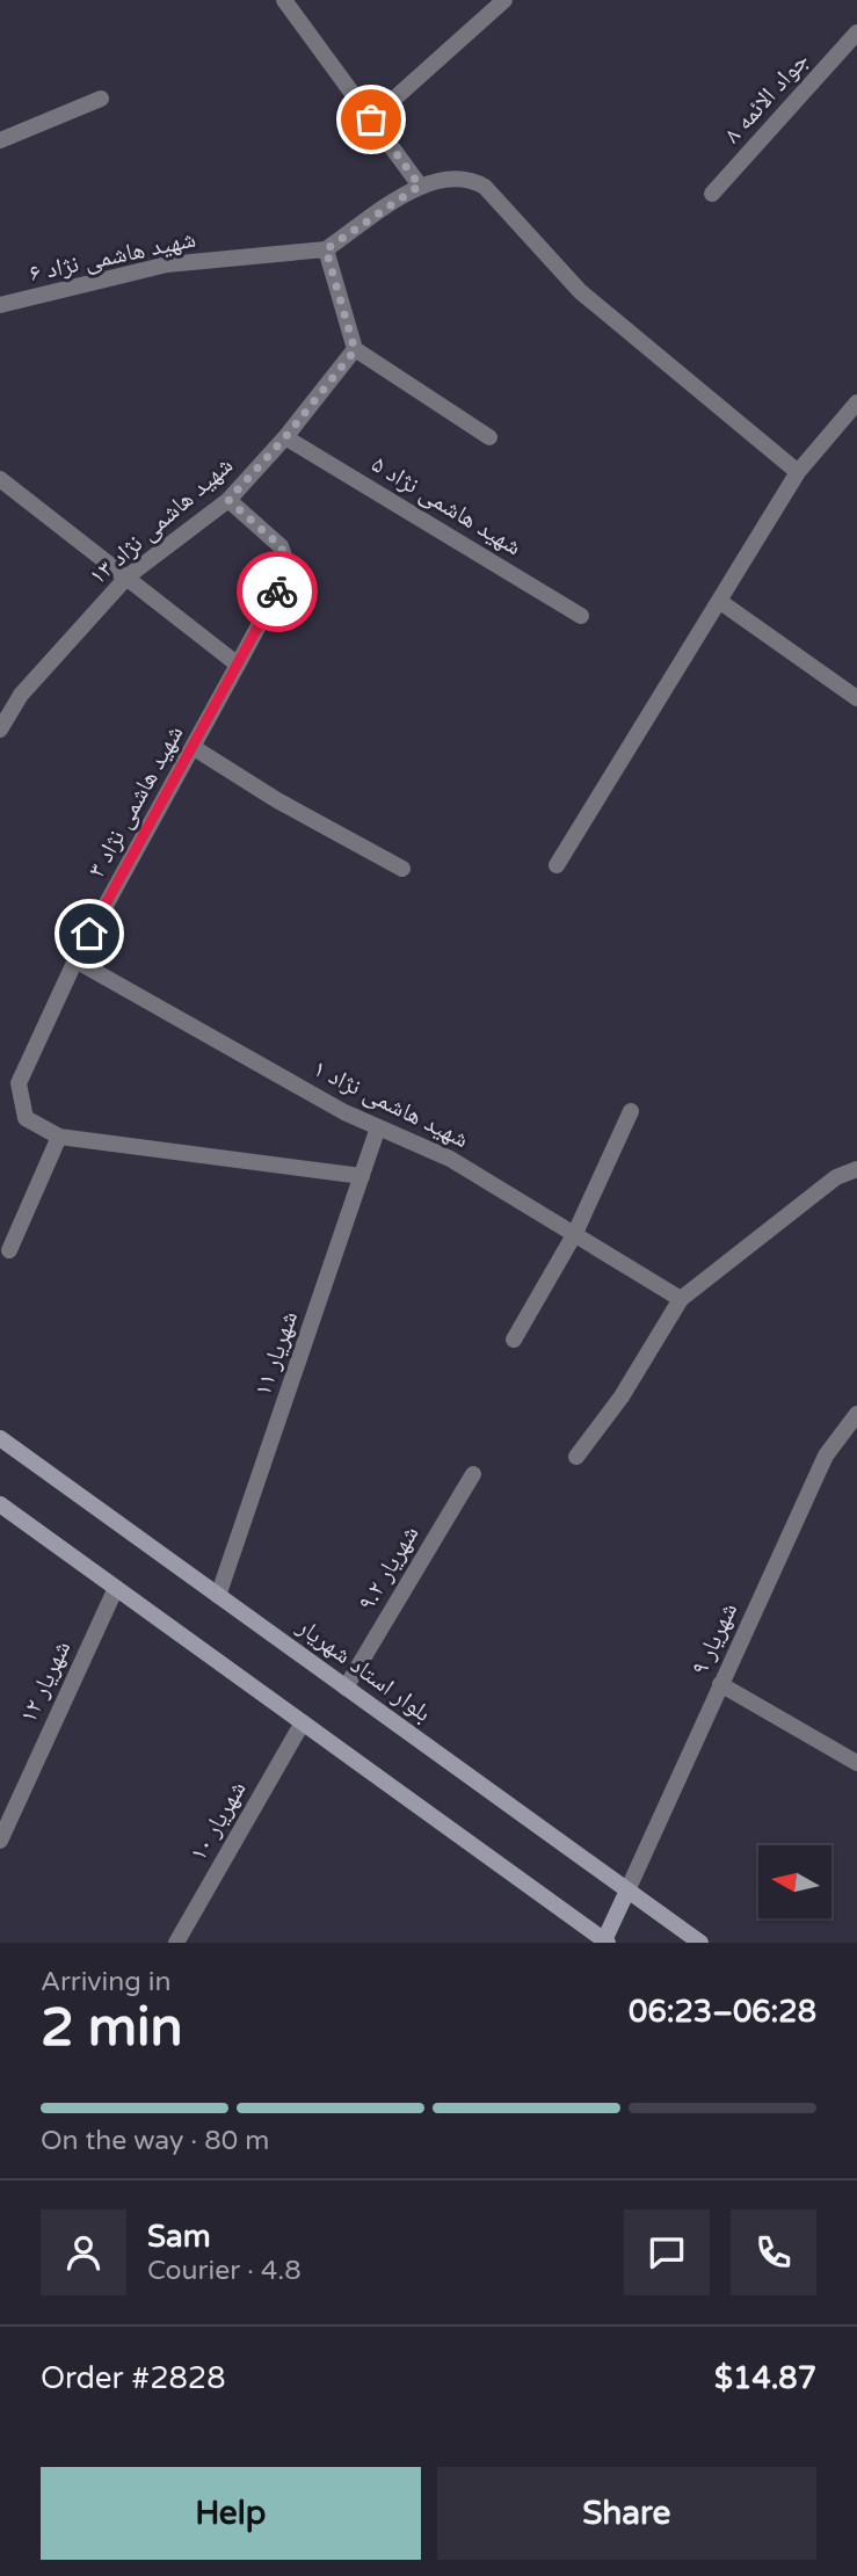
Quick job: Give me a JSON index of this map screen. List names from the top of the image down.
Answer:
{
  "streets": {
    "main road": ["بلوار استاد شهریار"],
    "street": [
      "جواد الائمه ۸",
      "شهید هاشمی نژاد ۶",
      "شهید هاشمی نژاد ۵",
      "شهید هاشمی نژاد ۱۳",
      "شهید هاشمی نژاد ۳",
      "شهید هاشمی نژاد ۱",
      "شهریار ۱۱",
      "شهریار ۹.۲",
      "شهریار ۹",
      "شهریار ۱۲",
      "شهریار ۱۰"
    ]
  },
  "crossings": [
    ["شهید هاشمی نژاد ۵", "شهید هاشمی نژاد ۱۳"],
    ["شهید هاشمی نژاد ۱۳", "شهید هاشمی نژاد ۳"],
    ["شهید هاشمی نژاد ۳", "شهید هاشمی نژاد ۱"],
    ["شهید هاشمی نژاد ۱", "شهریار ۱۱"],
    ["شهریار ۱۱", "بلوار استاد شهریار"],
    ["شهریار ۹.۲", "بلوار استاد شهریار"],
    ["شهریار ۹", "بلوار استاد شهریار"]
  ],
  "north": "left",
  "page": {
    "heading": ["2 min", "Arriving in", "06:23–06:28"],
    "panel": [
      "Sam",
      "Courier · 4.8",
      "Order #2828",
      "$14.87"
    ],
    "bar": "On the way · 80 m",
    "buttons": ["Help", "Share"]
  }
}
